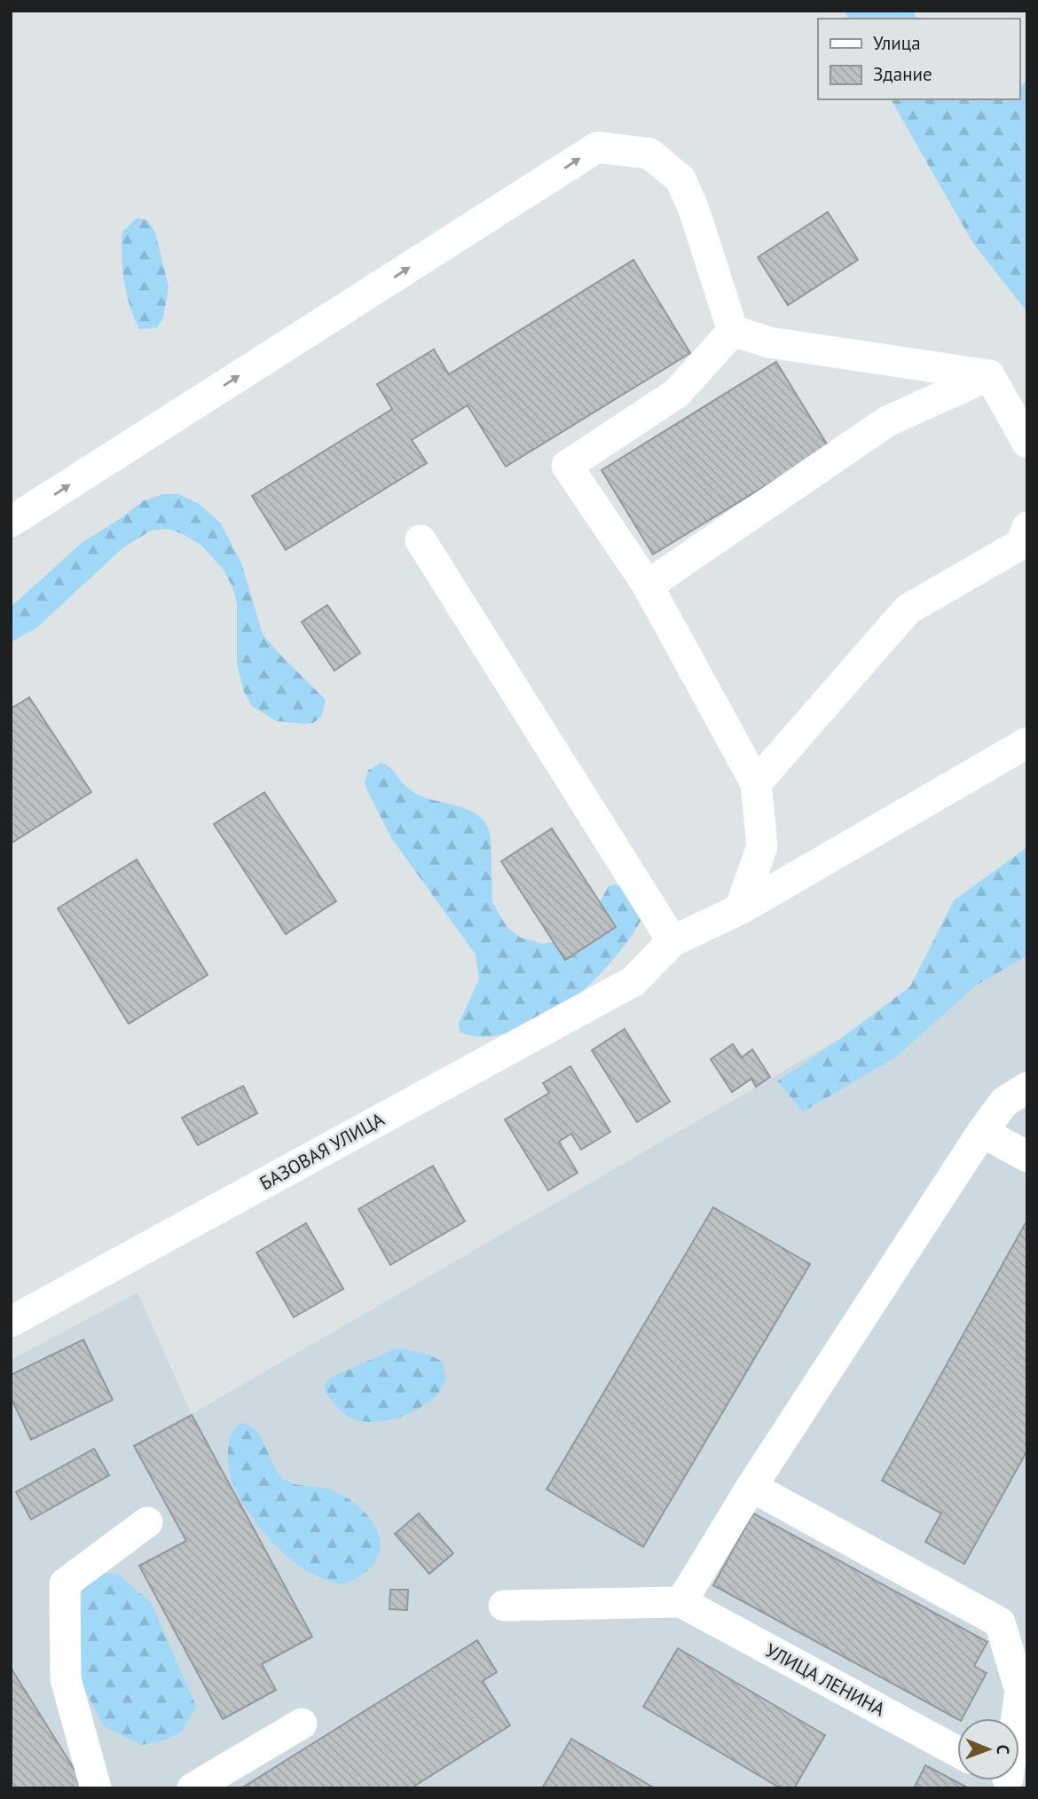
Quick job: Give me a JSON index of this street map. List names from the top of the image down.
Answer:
{
  "streets": {
    "street": ["БАЗОВАЯ УЛИЦА", "УЛИЦА ЛЕНИНА"]
  },
  "legend": ["Улица", "Здание"],
  "north": "right"
}
